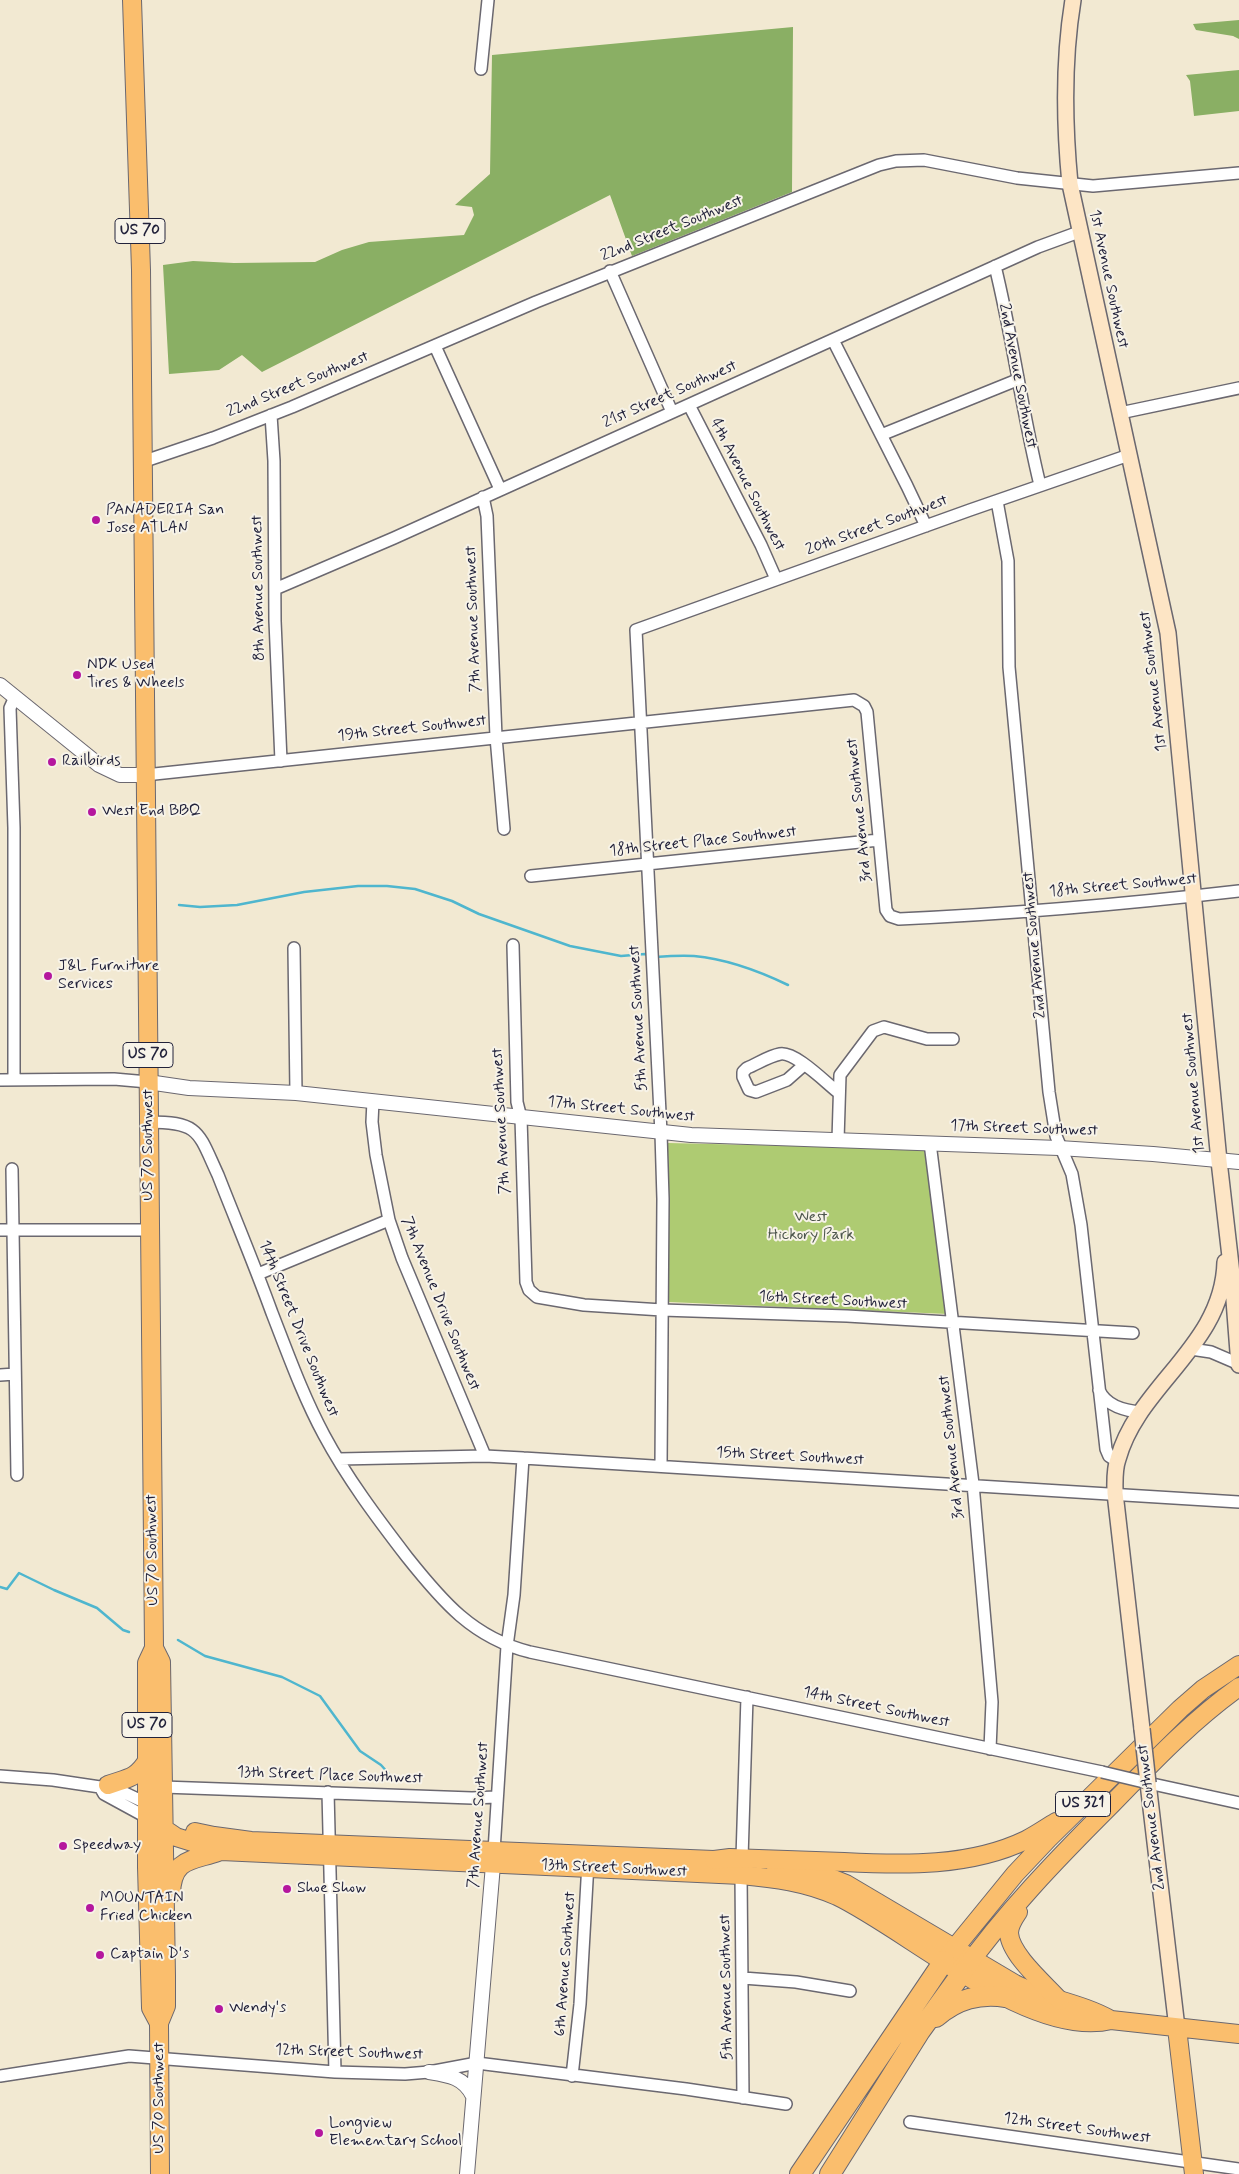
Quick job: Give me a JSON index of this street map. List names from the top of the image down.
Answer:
{
  "streets": {
    "highway": ["US 321"],
    "main road": [
      "US 70",
      "1st Avenue Southwest",
      "2nd Avenue Southwest",
      "US 70 Southwest",
      "13th Street Southwest"
    ],
    "street": [
      "22nd Street Southwest",
      "21st Street Southwest",
      "4th Avenue Southwest",
      "20th Street Southwest",
      "8th Avenue Southwest",
      "7th Avenue Southwest",
      "19th Street Southwest",
      "3rd Avenue Southwest",
      "18th Street Place Southwest",
      "18th Street Southwest",
      "5th Avenue Southwest",
      "17th Street Southwest",
      "16th Street Southwest",
      "7th Avenue Drive Southwest",
      "14th Street Drive Southwest",
      "15th Street Southwest",
      "14th Street Southwest",
      "13th Street Place Southwest",
      "6th Avenue Southwest",
      "12th Street Southwest"
    ]
  },
  "crossings": [
    ["22nd Street Southwest", "US 70"],
    ["22nd Street Southwest", "1st Avenue Southwest"],
    ["22nd Street Southwest", "8th Avenue Southwest"],
    ["22nd Street Southwest", "US 70 Southwest"],
    ["US 70", "US 70 Southwest"],
    ["1st Avenue Southwest", "2nd Avenue Southwest"],
    ["1st Avenue Southwest", "21st Street Southwest"],
    ["1st Avenue Southwest", "20th Street Southwest"],
    ["1st Avenue Southwest", "18th Street Southwest"],
    ["1st Avenue Southwest", "17th Street Southwest"],
    ["2nd Avenue Southwest", "21st Street Southwest"],
    ["2nd Avenue Southwest", "20th Street Southwest"],
    ["2nd Avenue Southwest", "18th Street Southwest"],
    ["2nd Avenue Southwest", "17th Street Southwest"],
    ["2nd Avenue Southwest", "16th Street Southwest"],
    ["2nd Avenue Southwest", "15th Street Southwest"],
    ["2nd Avenue Southwest", "14th Street Southwest"],
    ["2nd Avenue Southwest", "13th Street Southwest"],
    ["2nd Avenue Southwest", "12th Street Southwest"],
    ["21st Street Southwest", "4th Avenue Southwest"],
    ["21st Street Southwest", "8th Avenue Southwest"],
    ["21st Street Southwest", "7th Avenue Southwest"],
    ["4th Avenue Southwest", "20th Street Southwest"],
    ["20th Street Southwest", "5th Avenue Southwest"],
    ["8th Avenue Southwest", "19th Street Southwest"],
    ["7th Avenue Southwest", "19th Street Southwest"],
    ["7th Avenue Southwest", "17th Street Southwest"],
    ["7th Avenue Southwest", "16th Street Southwest"],
    ["7th Avenue Southwest", "14th Street Drive Southwest"],
    ["7th Avenue Southwest", "15th Street Southwest"],
    ["7th Avenue Southwest", "14th Street Southwest"],
    ["7th Avenue Southwest", "13th Street Place Southwest"],
    ["7th Avenue Southwest", "13th Street Southwest"],
    ["7th Avenue Southwest", "12th Street Southwest"],
    ["19th Street Southwest", "3rd Avenue Southwest"],
    ["19th Street Southwest", "5th Avenue Southwest"],
    ["19th Street Southwest", "US 70 Southwest"],
    ["3rd Avenue Southwest", "18th Street Place Southwest"],
    ["3rd Avenue Southwest", "18th Street Southwest"],
    ["3rd Avenue Southwest", "17th Street Southwest"],
    ["3rd Avenue Southwest", "16th Street Southwest"],
    ["3rd Avenue Southwest", "15th Street Southwest"],
    ["3rd Avenue Southwest", "14th Street Southwest"],
    ["18th Street Place Southwest", "5th Avenue Southwest"],
    ["5th Avenue Southwest", "17th Street Southwest"],
    ["5th Avenue Southwest", "16th Street Southwest"],
    ["5th Avenue Southwest", "15th Street Southwest"],
    ["5th Avenue Southwest", "14th Street Southwest"],
    ["5th Avenue Southwest", "13th Street Southwest"],
    ["5th Avenue Southwest", "12th Street Southwest"],
    ["17th Street Southwest", "US 70 Southwest"],
    ["17th Street Southwest", "7th Avenue Drive Southwest"],
    ["US 70 Southwest", "14th Street Drive Southwest"],
    ["US 70 Southwest", "13th Street Place Southwest"],
    ["US 70 Southwest", "13th Street Southwest"],
    ["US 70 Southwest", "12th Street Southwest"],
    ["7th Avenue Drive Southwest", "15th Street Southwest"],
    ["14th Street Drive Southwest", "15th Street Southwest"],
    ["14th Street Drive Southwest", "14th Street Southwest"],
    ["US 321", "13th Street Southwest"],
    ["13th Street Southwest", "6th Avenue Southwest"],
    ["6th Avenue Southwest", "12th Street Southwest"]
  ],
  "parks": ["West Hickory Park"],
  "places": [
    "PANADERIA San Jose ATLAN",
    "NDK Used Tires & Wheels",
    "Railbirds",
    "West End BBQ",
    "J&L Furniture Services",
    "Speedway",
    "Shoe Show",
    "MOUNTAIN Fried Chicken",
    "Captain D's",
    "Wendy's",
    "Longview Elementary School"
  ]
}
